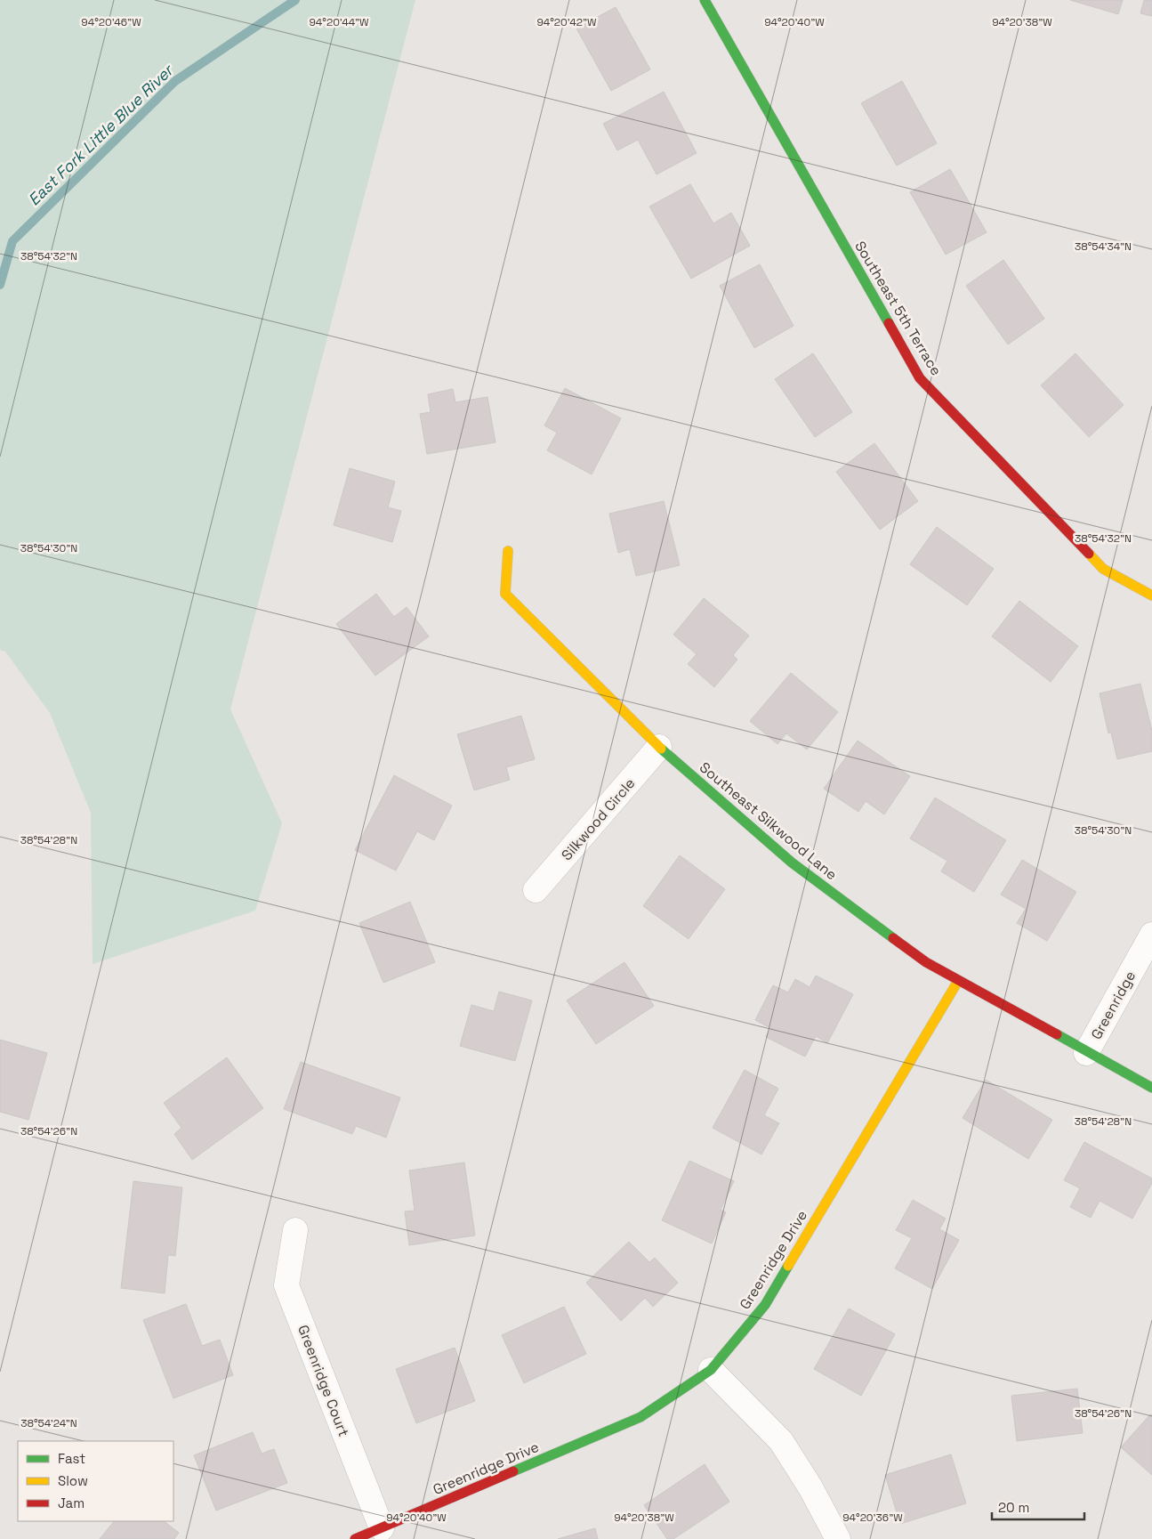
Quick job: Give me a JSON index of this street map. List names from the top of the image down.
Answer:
{
  "streets": {
    "street": [
      "Southeast 5th Terrace",
      "Silkwood Circle",
      "Southeast Silkwood Lane",
      "Greenridge",
      "Greenridge Drive",
      "Greenridge Court"
    ]
  },
  "crossings": [
    ["Silkwood Circle", "Southeast Silkwood Lane"],
    ["Southeast Silkwood Lane", "Greenridge"],
    ["Southeast Silkwood Lane", "Greenridge Drive"],
    ["Greenridge Drive", "Greenridge Court"]
  ],
  "water": ["East Fork Little Blue River"],
  "legend": ["Fast", "Slow", "Jam"],
  "scale_bar": "20 m",
  "coordinates": [
    "94°20'44\"W",
    "94°20'46\"W",
    "94°20'42\"W",
    "94°20'40\"W",
    "94°20'38\"W",
    "38°54'34\"N",
    "38°54'32\"N",
    "38°54'30\"N",
    "38°54'28\"N",
    "38°54'26\"N",
    "38°54'24\"N",
    "94°20'36\"W"
  ]
}
